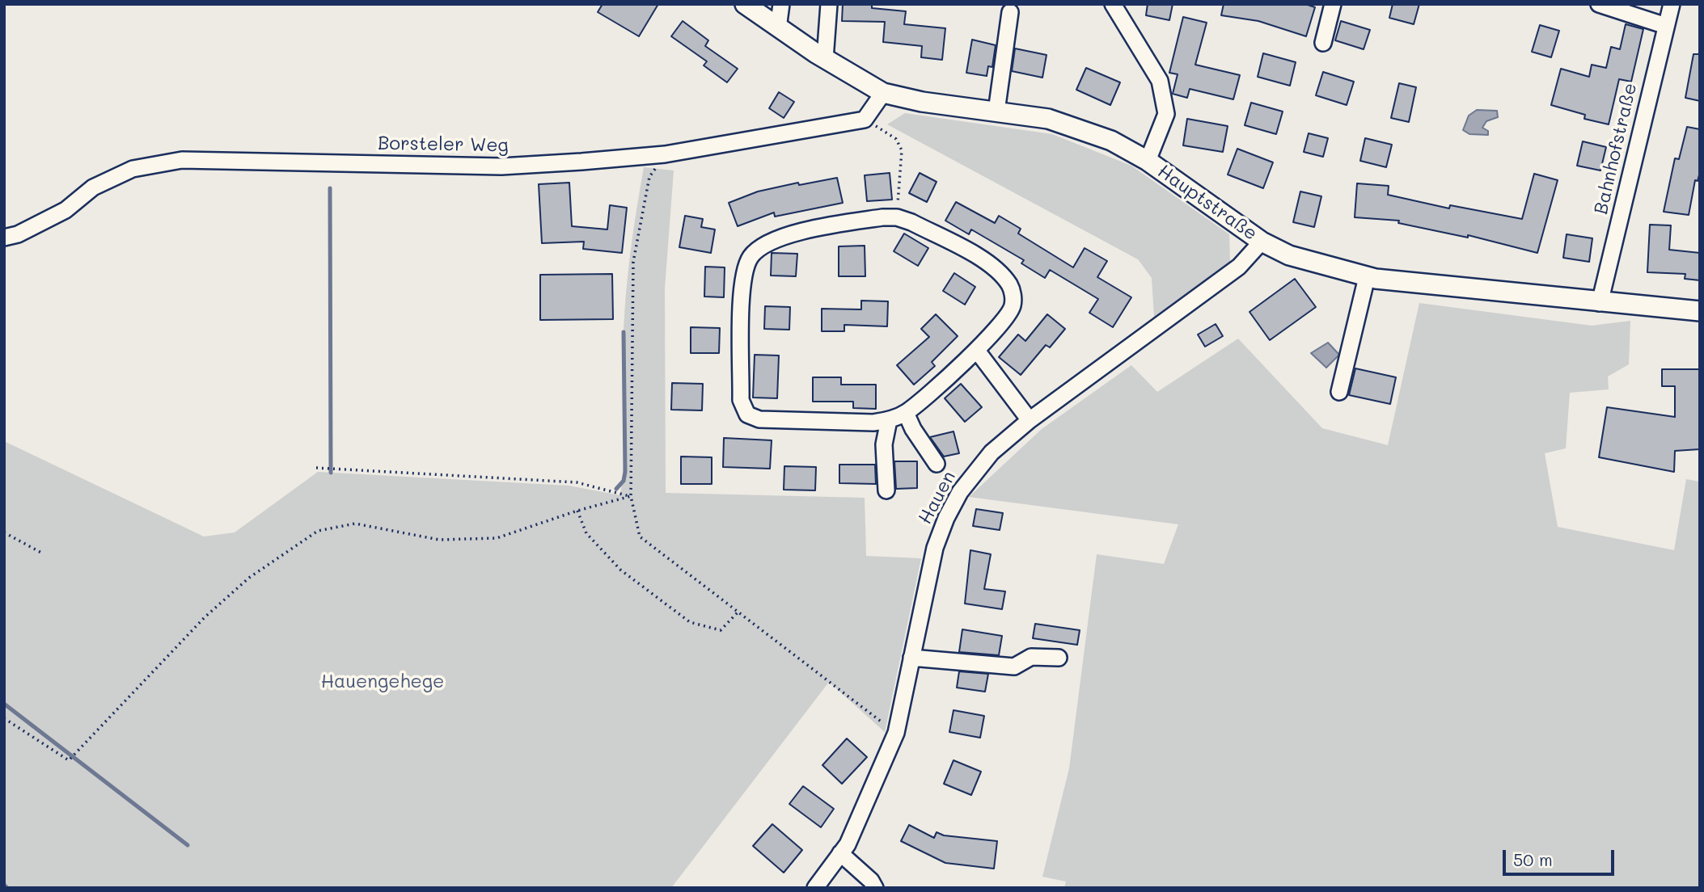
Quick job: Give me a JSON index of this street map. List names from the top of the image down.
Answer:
{
  "streets": {
    "main road": ["Hauptstraße"],
    "street": ["Borsteler Weg", "Bahnhofstraße", "Hauen"]
  },
  "crossings": [
    ["Bahnhofstraße", "Hauptstraße"],
    ["Hauptstraße", "Hauen"]
  ],
  "parks": ["Hauengehege"],
  "scale_bar": "50 m"
}
